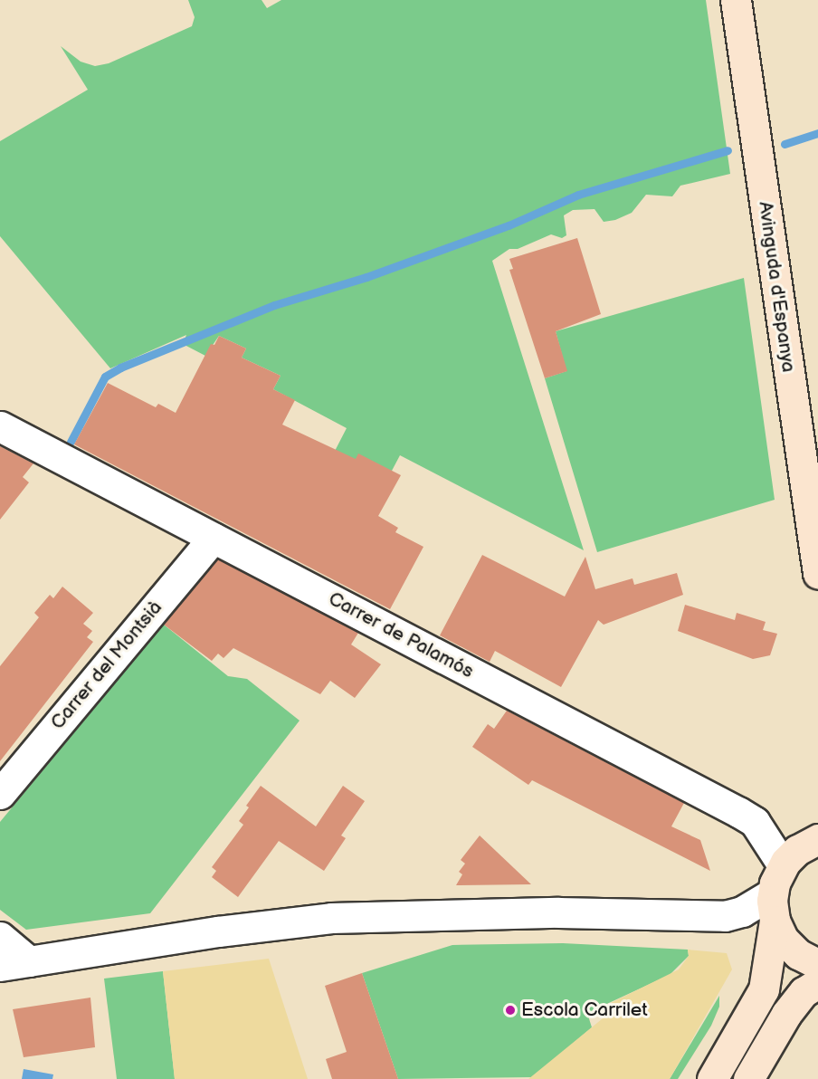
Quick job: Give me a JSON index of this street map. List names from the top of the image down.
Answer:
{
  "streets": {
    "main road": ["Avinguda d'Espanya"],
    "street": ["Carrer de Palamós", "Carrer del Montsià"]
  },
  "crossings": [
    ["Carrer de Palamós", "Carrer del Montsià"]
  ],
  "places": ["Escola Carrilet"]
}
